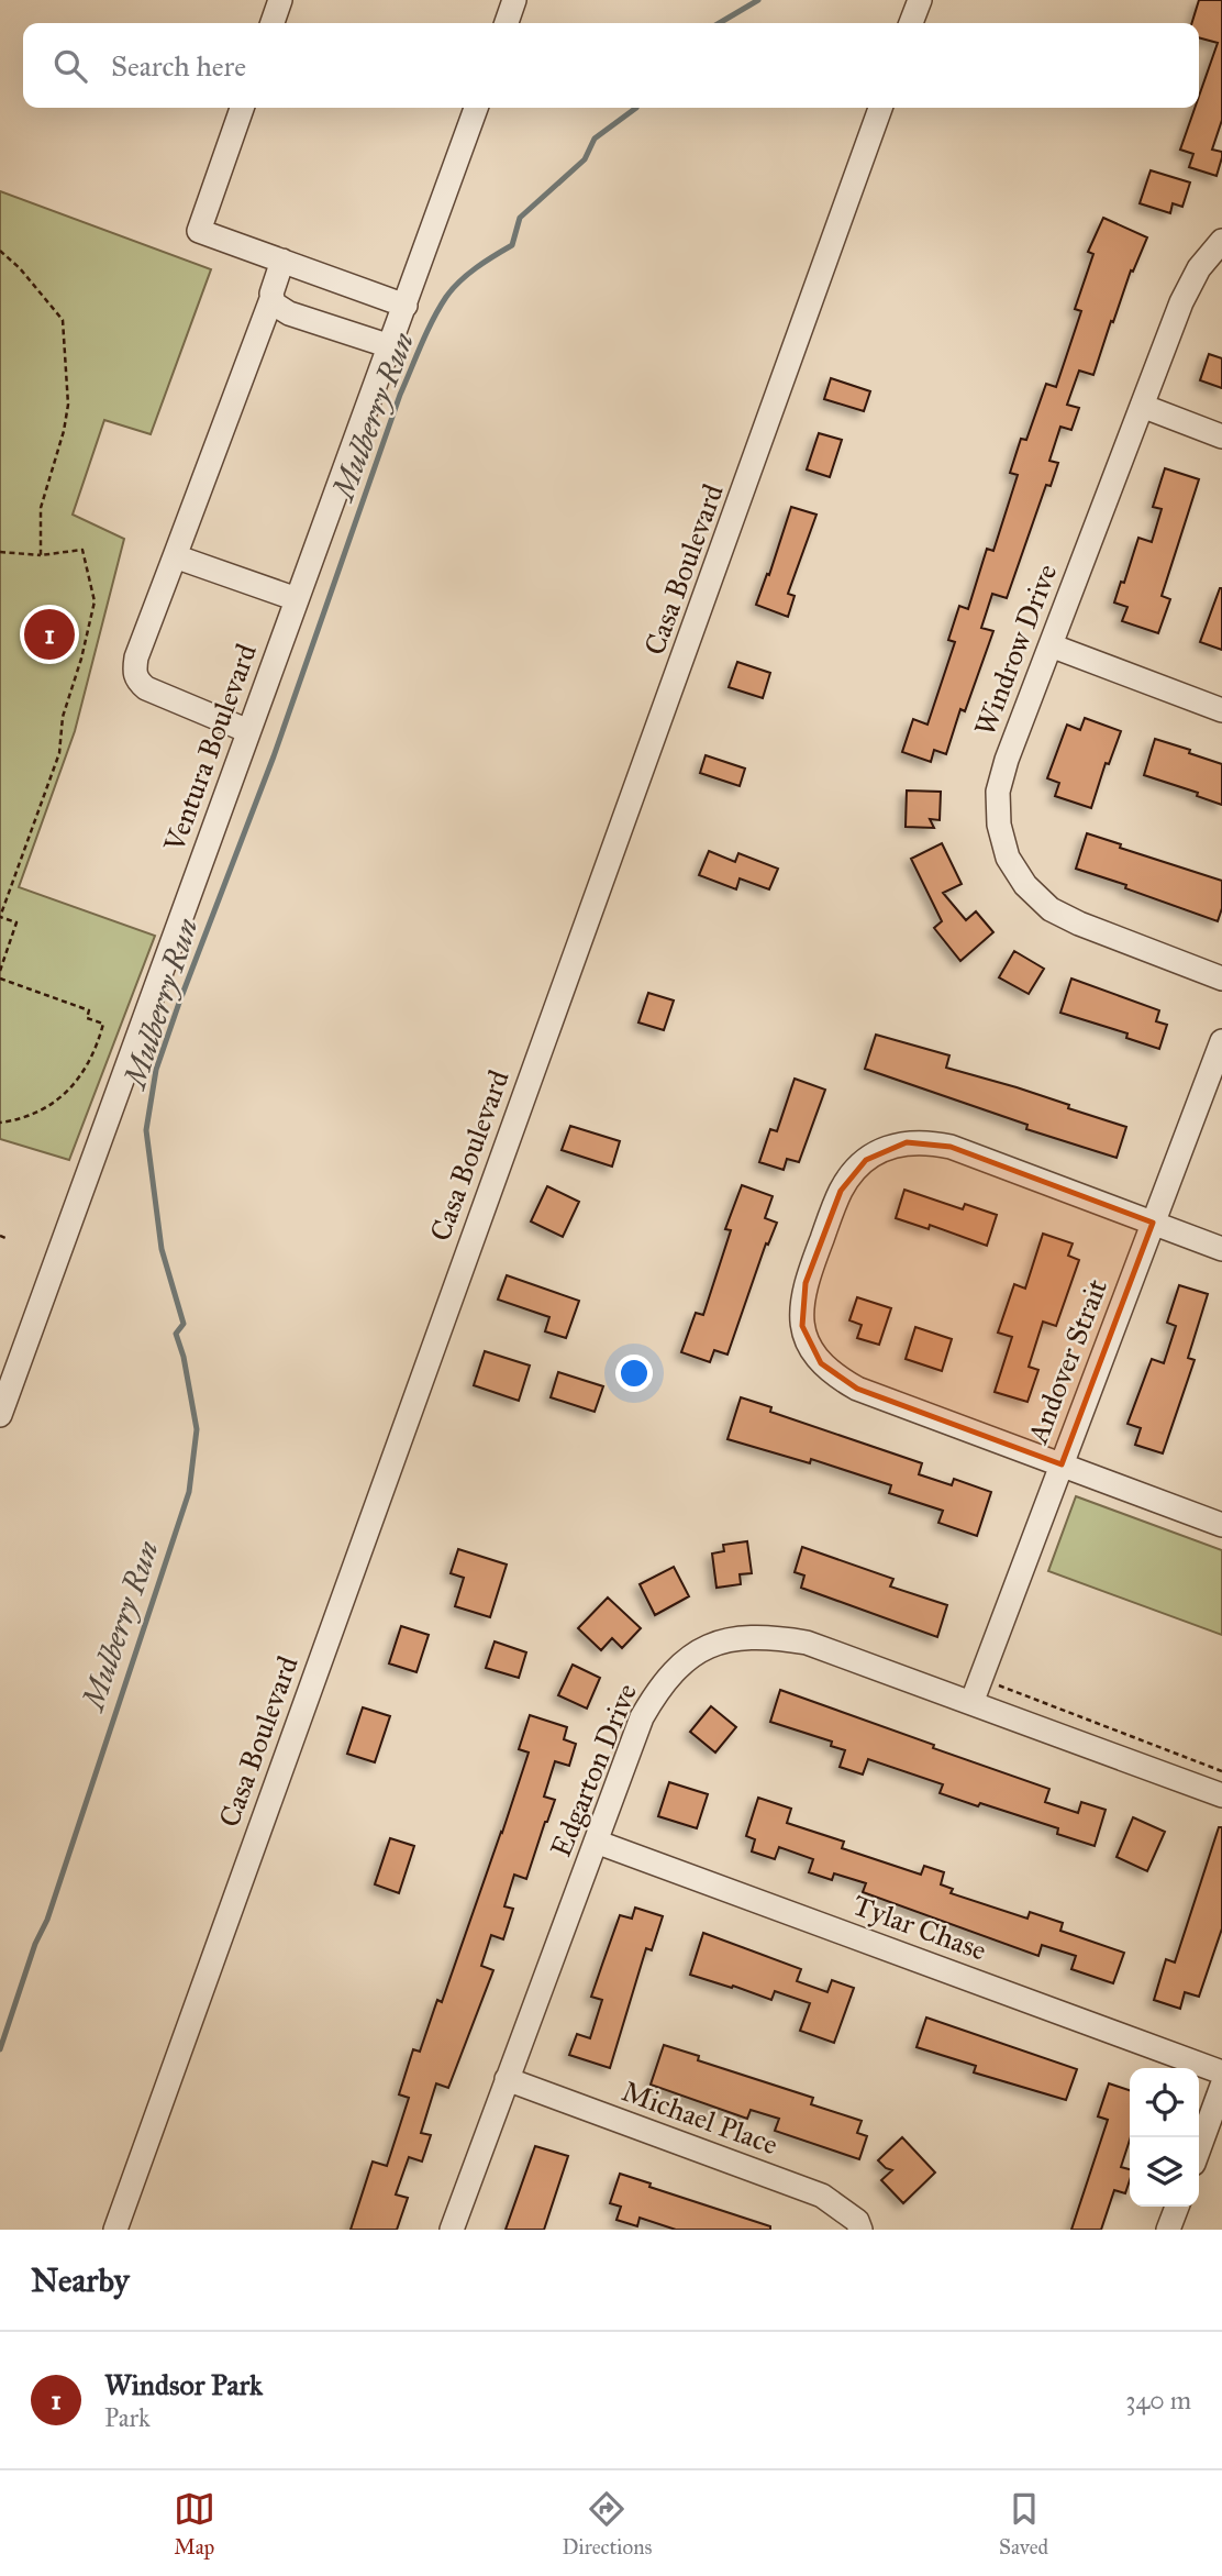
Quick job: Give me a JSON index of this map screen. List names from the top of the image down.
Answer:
{
  "streets": {
    "street": [
      "Casa Boulevard",
      "Windrow Drive",
      "Ventura Boulevard",
      "Andover Strait",
      "Edgarton Drive",
      "Tylar Chase",
      "Michael Place"
    ]
  },
  "crossings": [
    ["Andover Strait", "Edgarton Drive"],
    ["Edgarton Drive", "Tylar Chase"],
    ["Edgarton Drive", "Michael Place"]
  ],
  "water": ["Mulberry Run"],
  "page": {
    "search": "Search here",
    "pins": "1",
    "heading": "Nearby",
    "list": [
      {
        "mark": "1",
        "name": "Windsor Park",
        "note": "Park",
        "value": "340 m"
      }
    ],
    "nav": ["Map", "Directions", "Saved"]
  }
}
